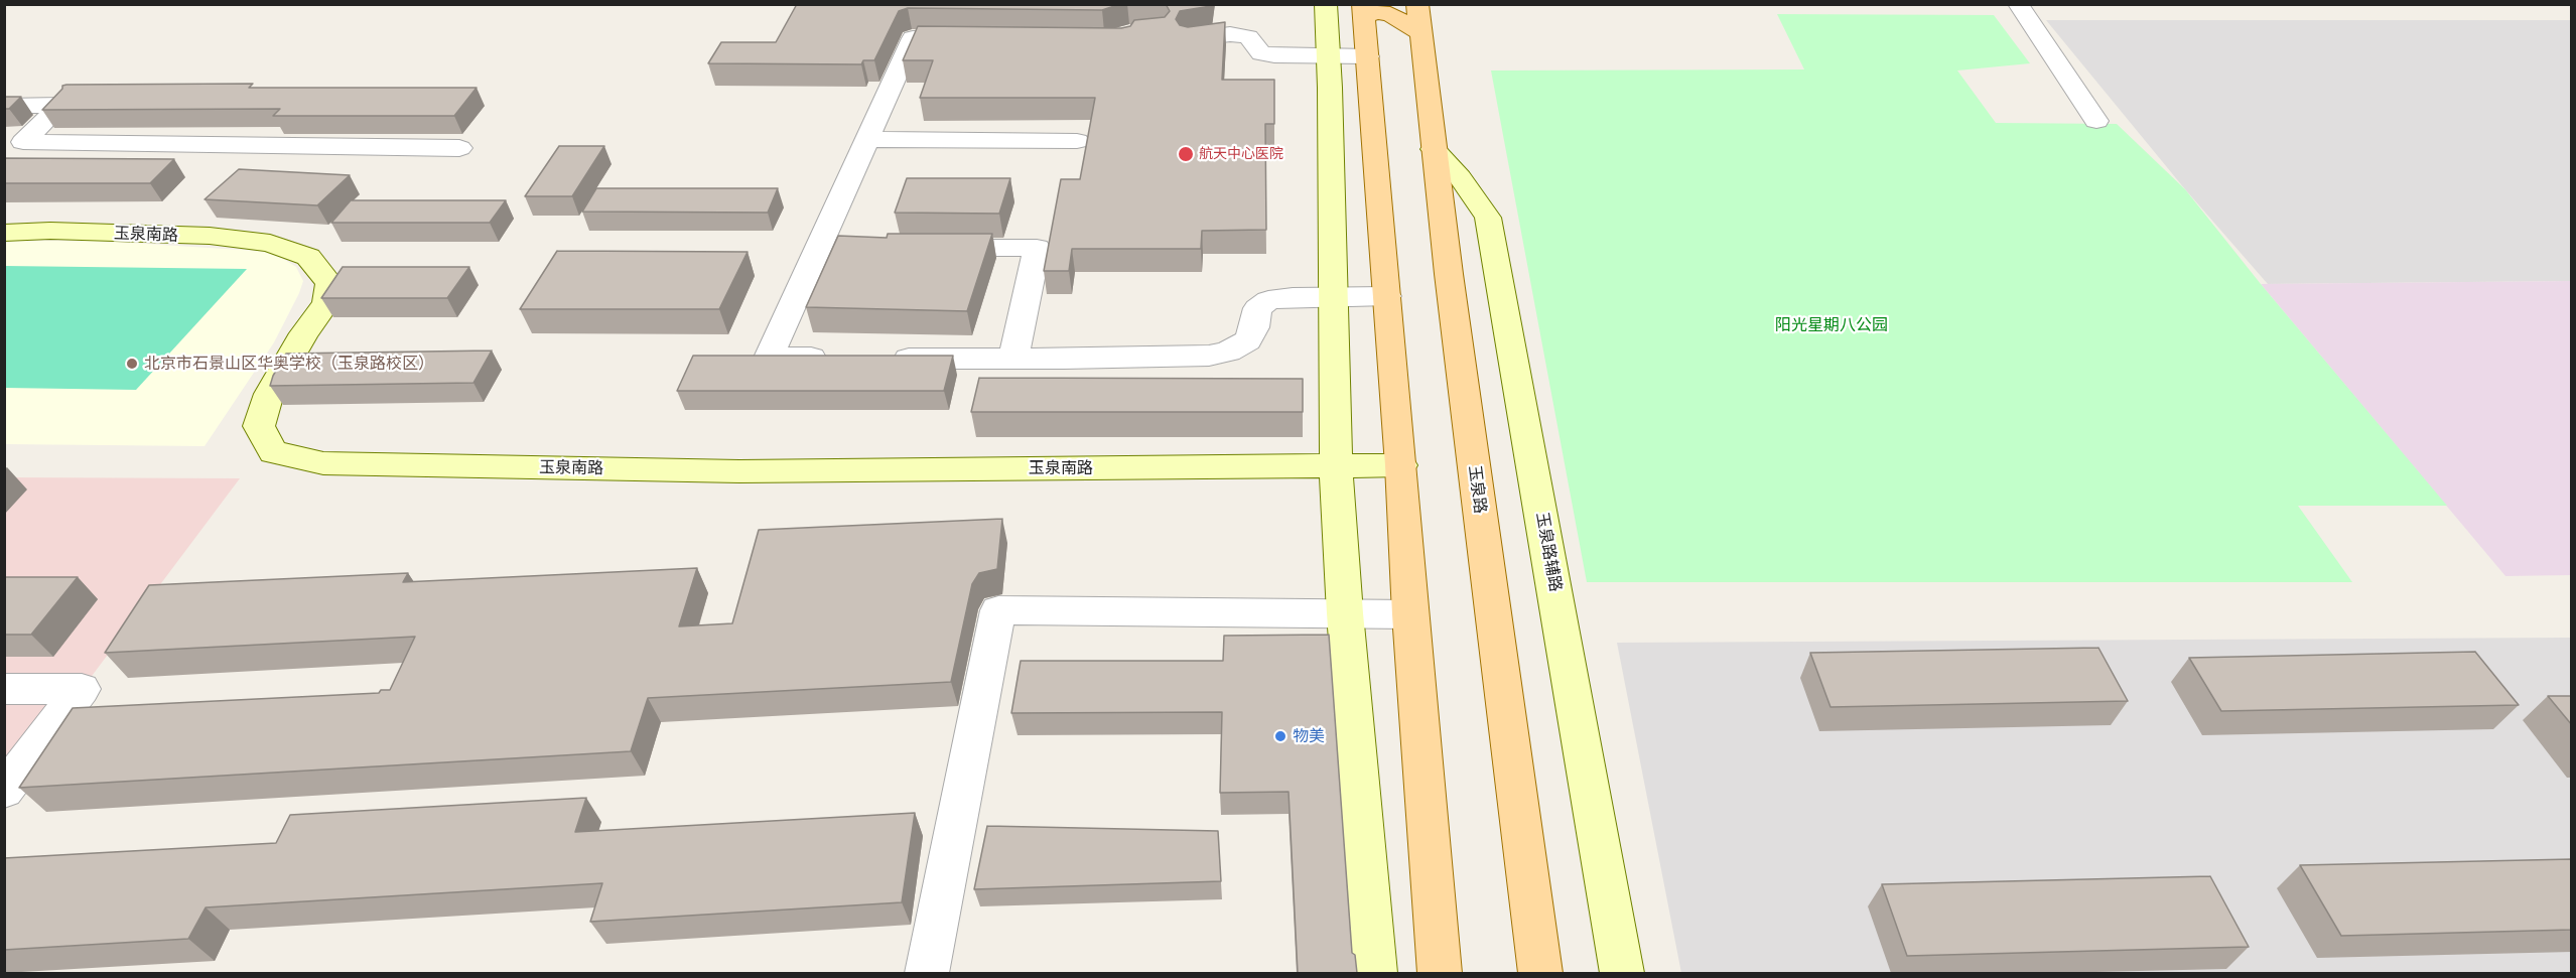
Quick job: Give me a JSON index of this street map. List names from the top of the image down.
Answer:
{
  "streets": {
    "main road": ["玉泉路"],
    "street": ["玉泉南路", "玉泉路辅路"]
  },
  "crossings": [
    ["玉泉路", "玉泉路辅路"]
  ],
  "parks": ["阳光星期八公园"],
  "places": ["航天中心医院", "北京市石景山区华奥学校（玉泉路校区）", "物美"]
}
